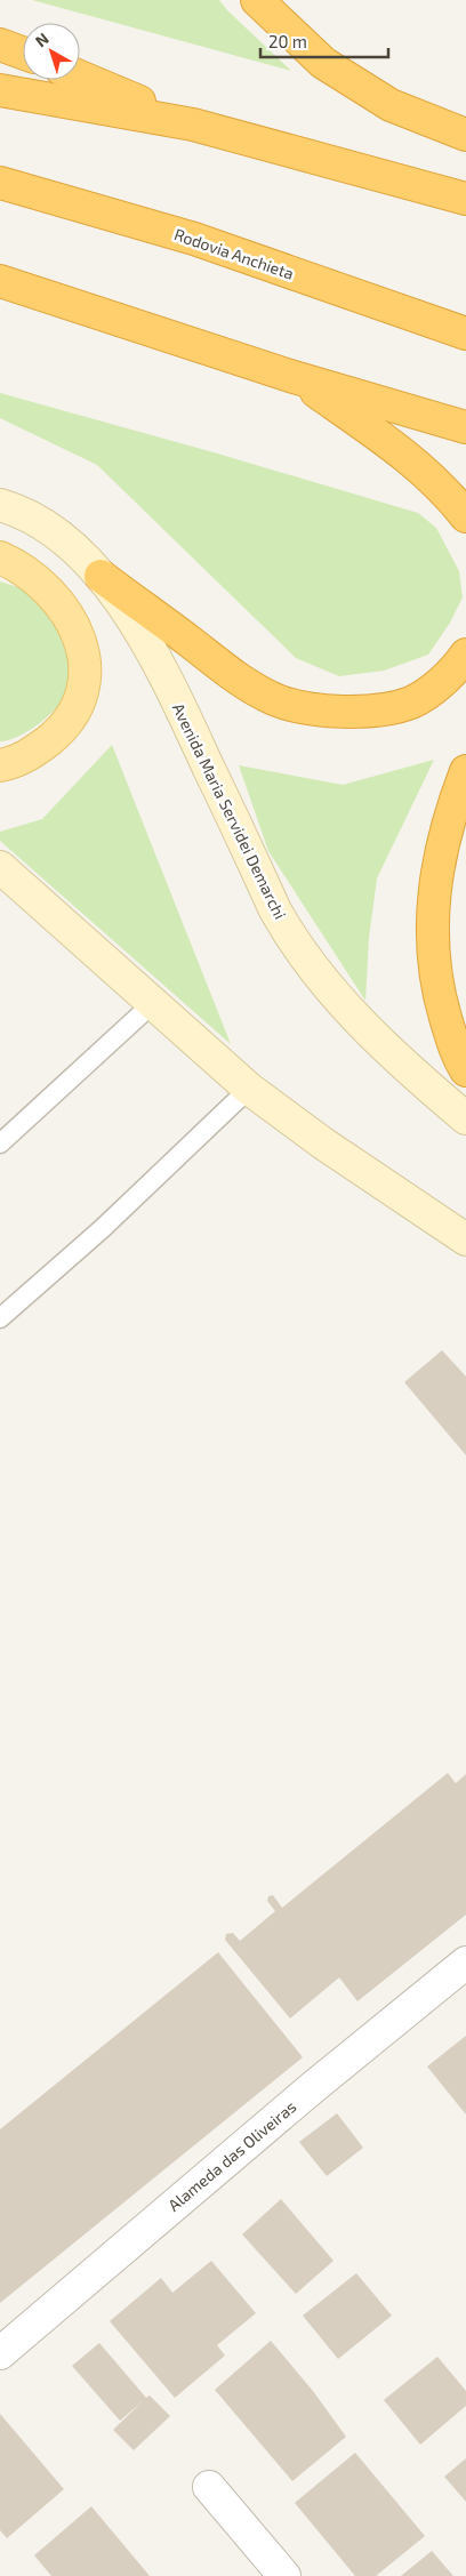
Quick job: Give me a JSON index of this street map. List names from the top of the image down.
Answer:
{
  "streets": {
    "highway": ["Rodovia Anchieta"],
    "main road": ["Avenida Maria Servidei Demarchi"],
    "street": ["Alameda das Oliveiras"]
  },
  "scale_bar": "20 m",
  "north": "top left"
}
